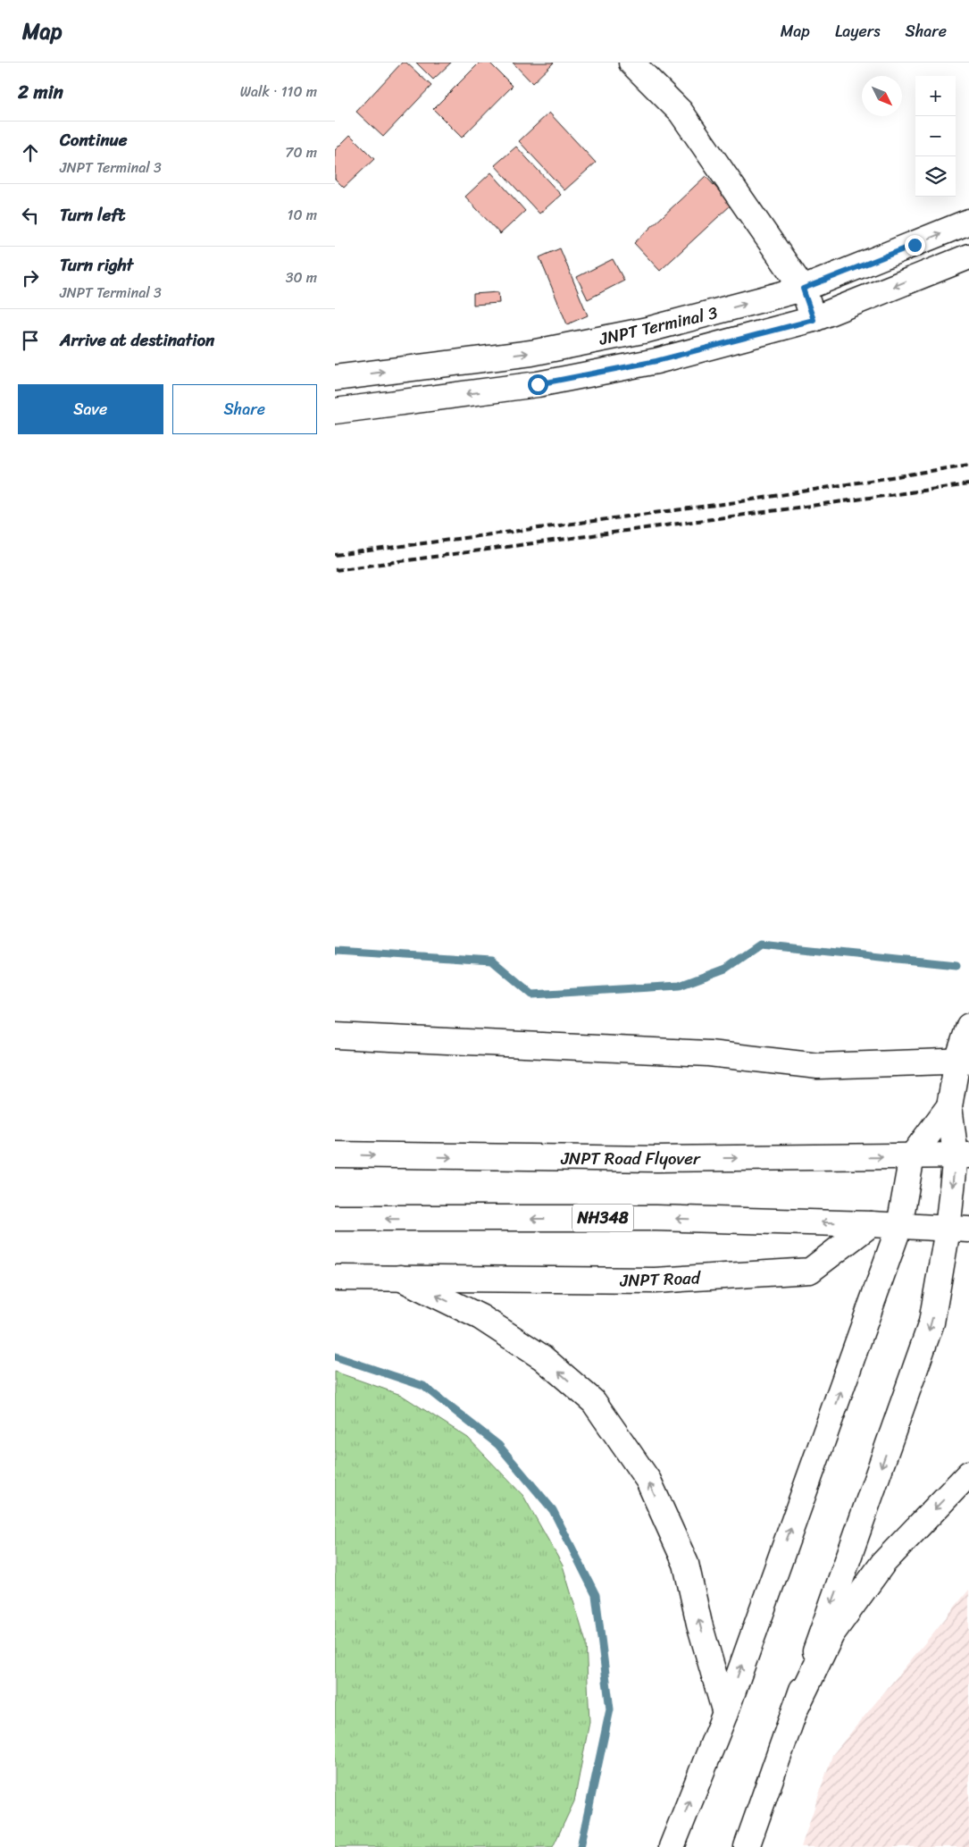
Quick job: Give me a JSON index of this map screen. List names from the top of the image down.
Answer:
{
  "streets": {
    "main road": [
      "JNPT Terminal 3",
      "JNPT Road Flyover",
      "NH348",
      "JNPT Road"
    ]
  },
  "crossings": [
    ["NH348", "JNPT Road"]
  ],
  "north": "bottom right",
  "page": {
    "header": "Map",
    "nav": ["Map", "Layers", "Share"],
    "heading": ["2 min", "Walk · 110 m"],
    "map_buttons": ["+", "−"],
    "list": [
      ["Continue", "JNPT Terminal 3", "70 m"],
      ["Turn left", "10 m"],
      ["Turn right", "JNPT Terminal 3", "30 m"],
      "Arrive at destination"
    ],
    "buttons": ["Save", "Share"]
  }
}
